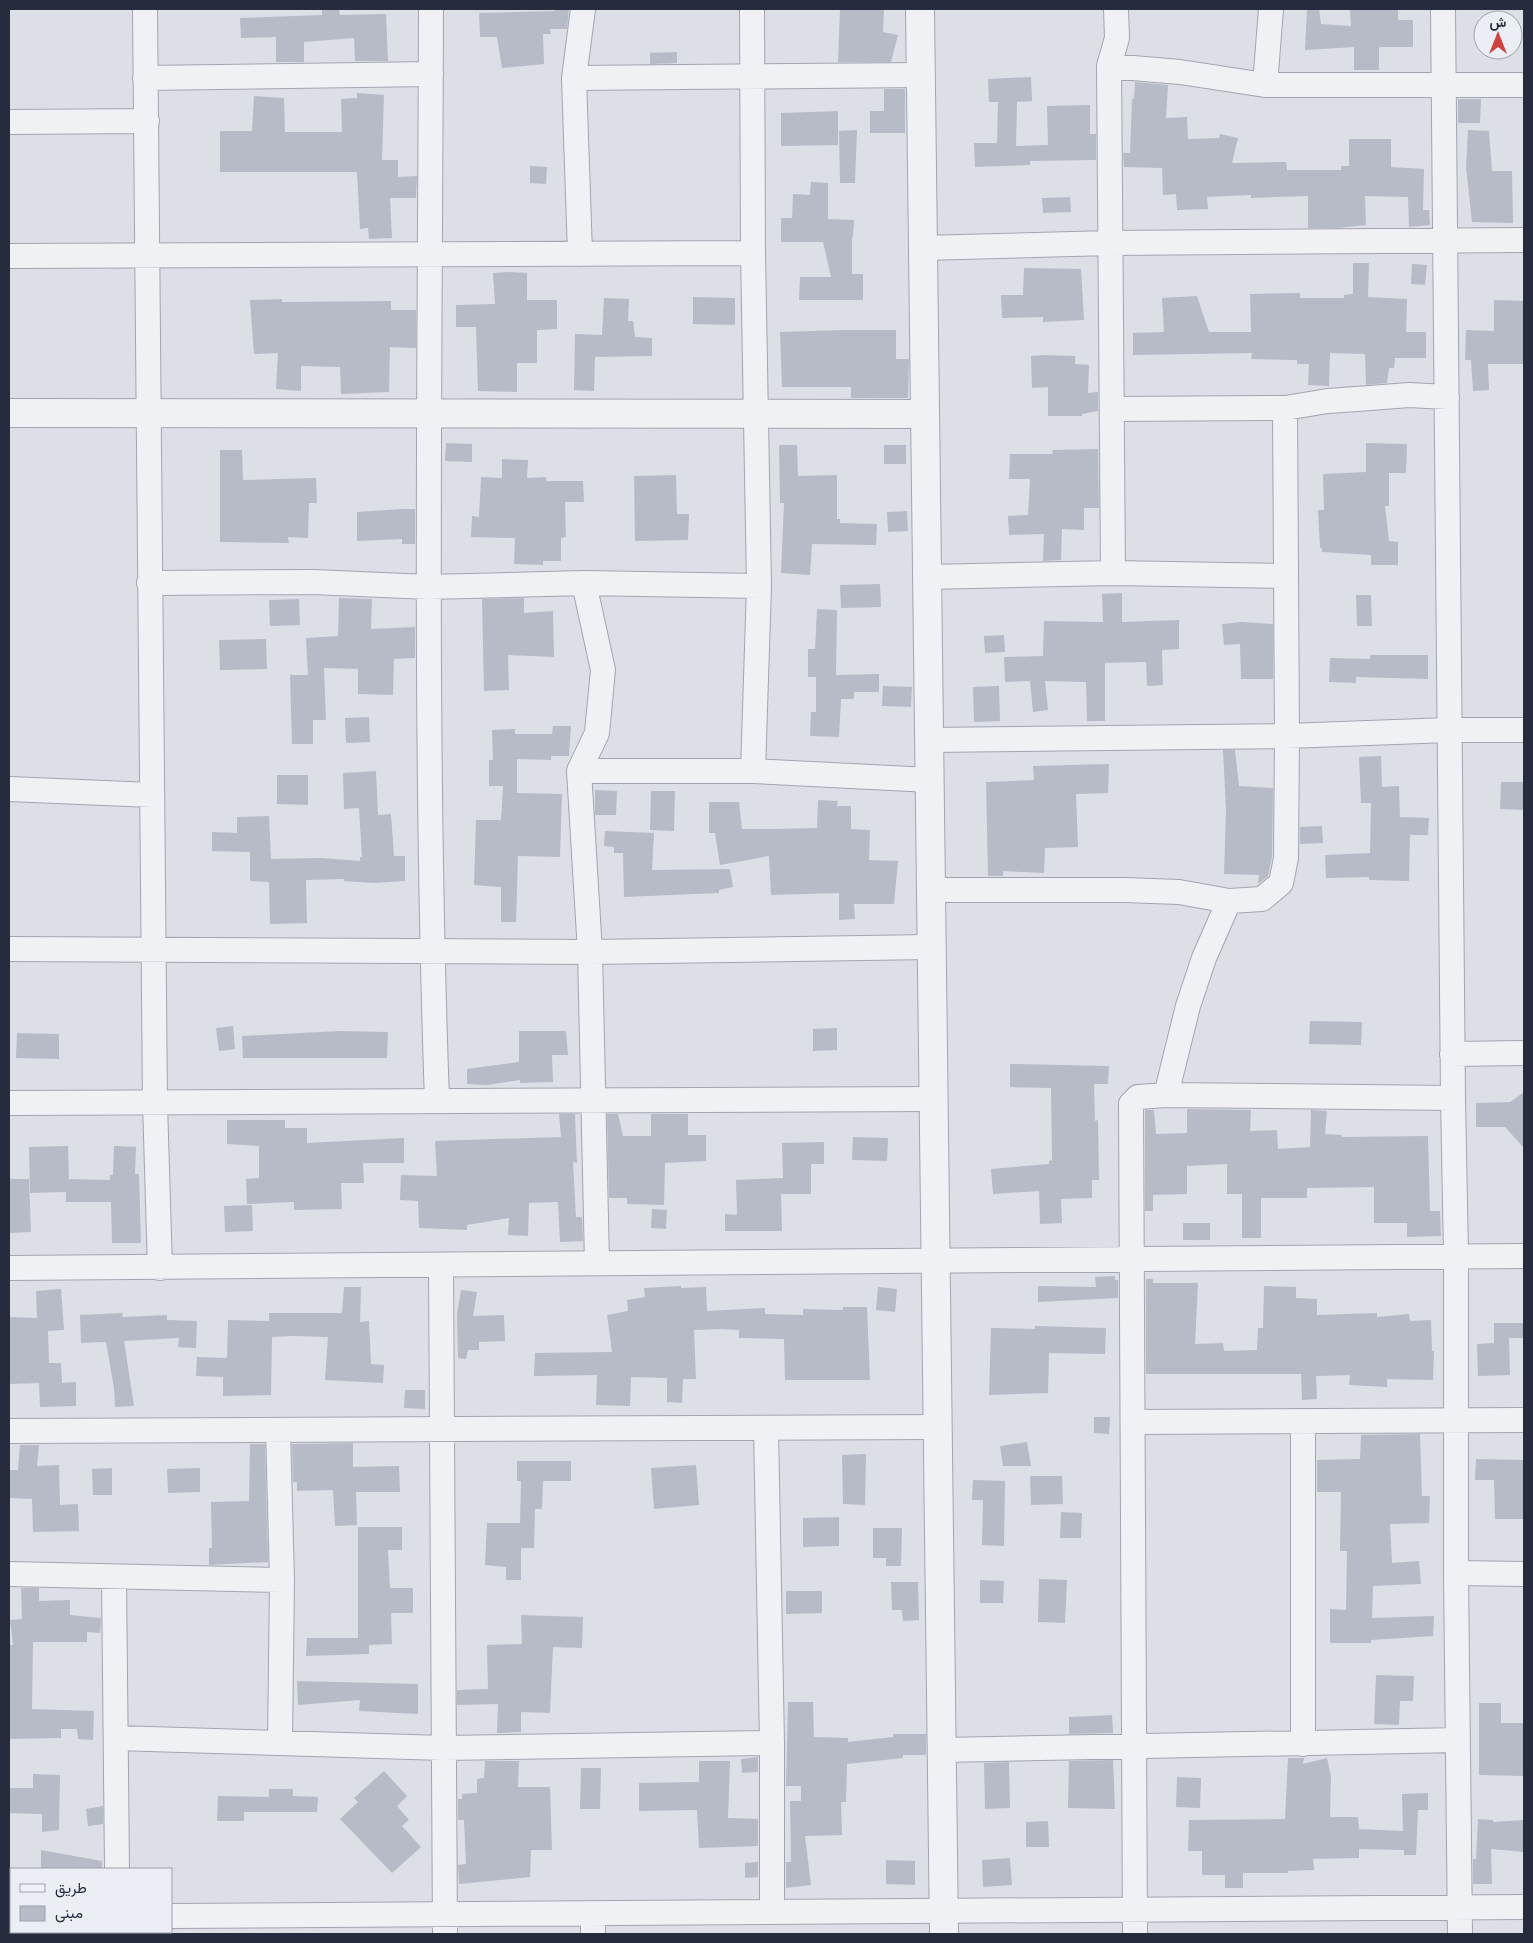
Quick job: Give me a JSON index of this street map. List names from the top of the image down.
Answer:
{
  "legend": ["طريق", "مبنى"],
  "north": "top"
}
